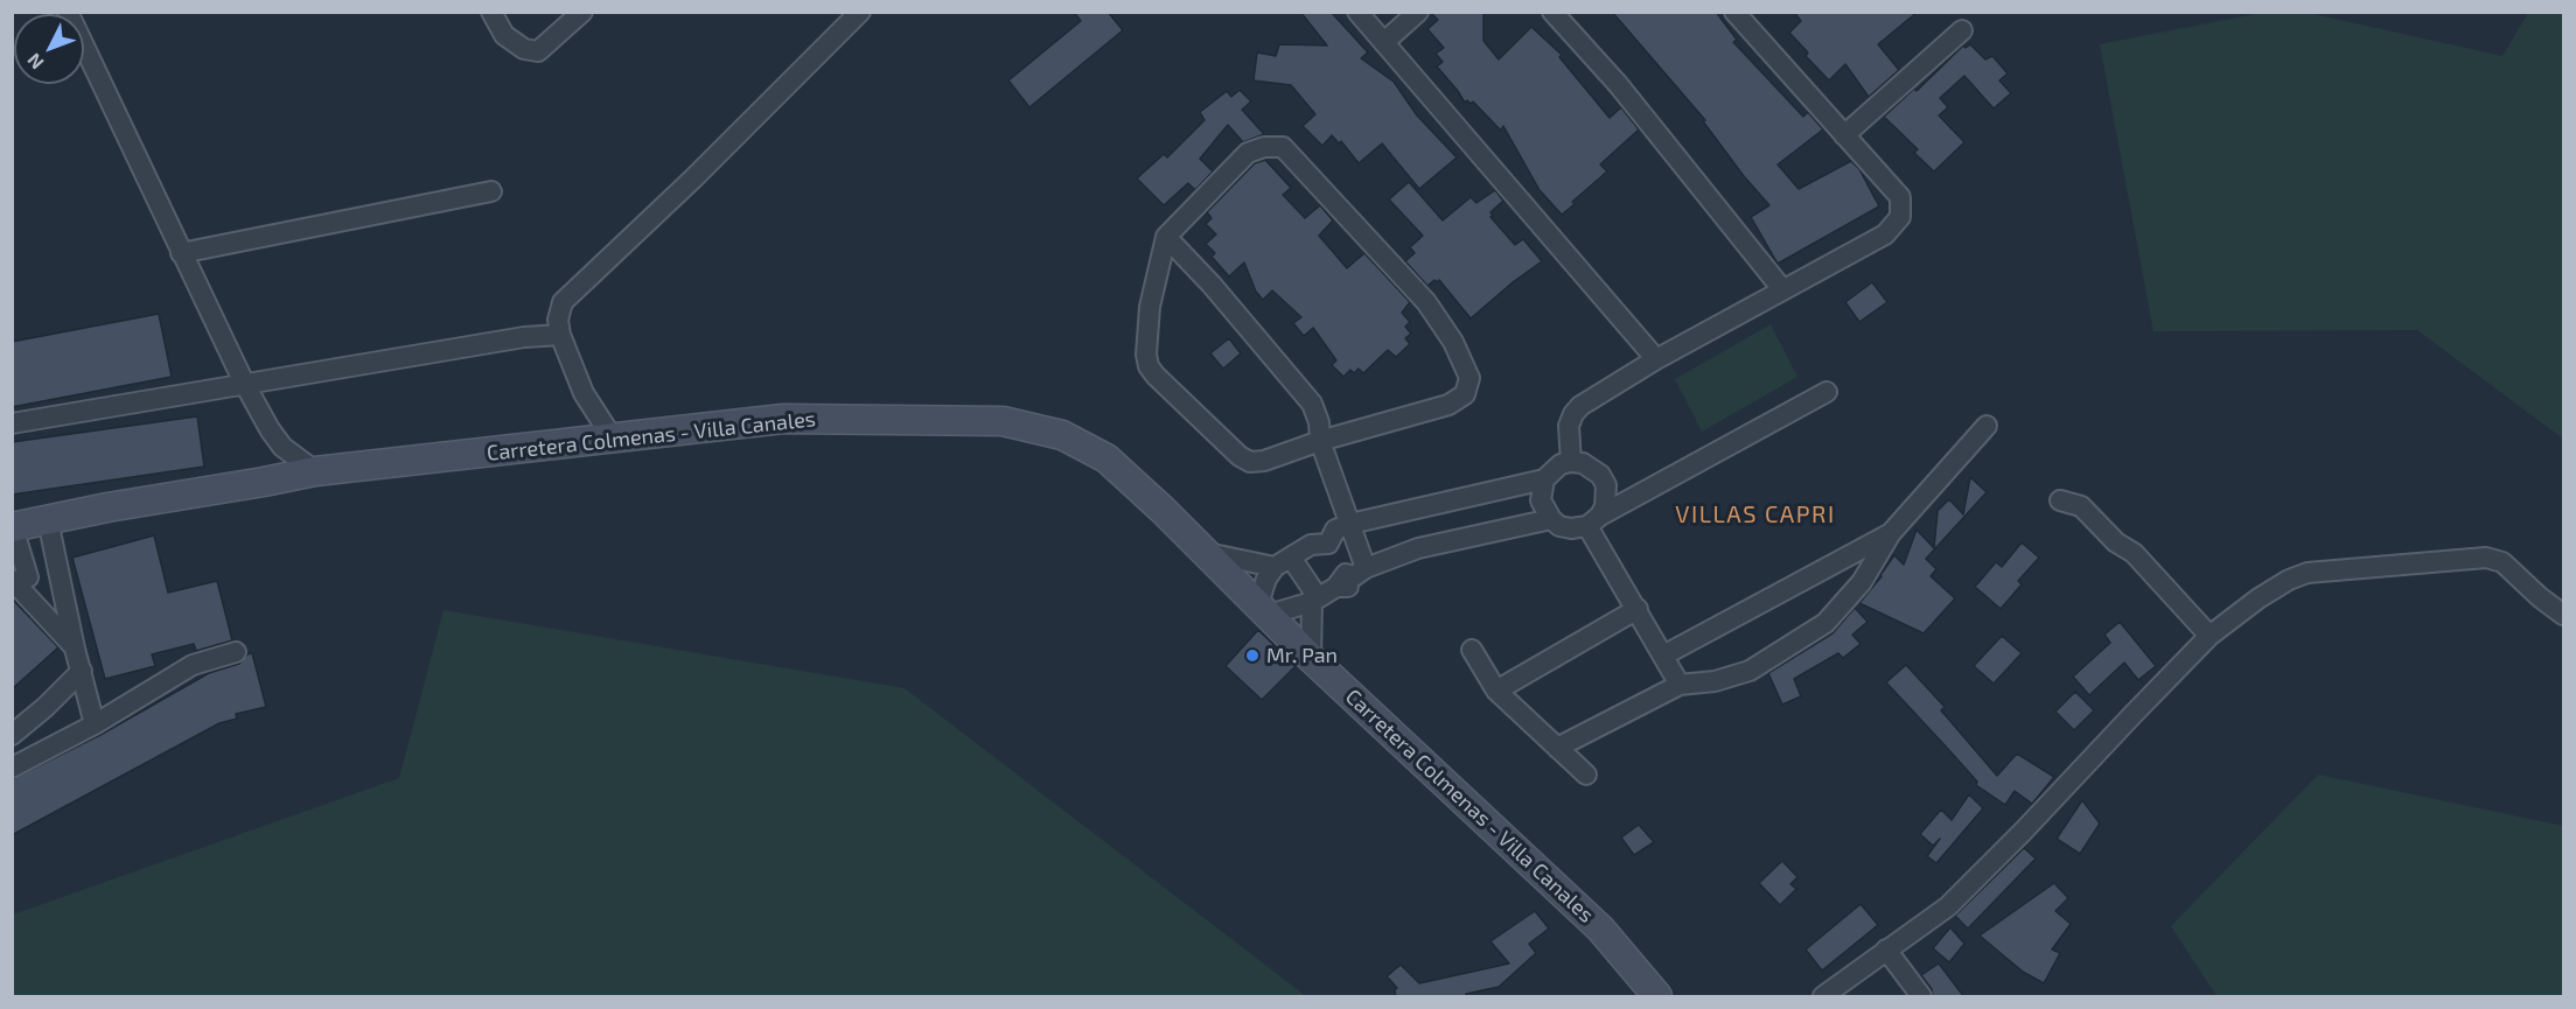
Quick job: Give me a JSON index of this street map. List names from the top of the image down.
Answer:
{
  "streets": {
    "street": ["Carretera Colmenas - Villa Canales"]
  },
  "districts": ["VILLAS CAPRI"],
  "places": ["Mr. Pan"],
  "north": "bottom left"
}
